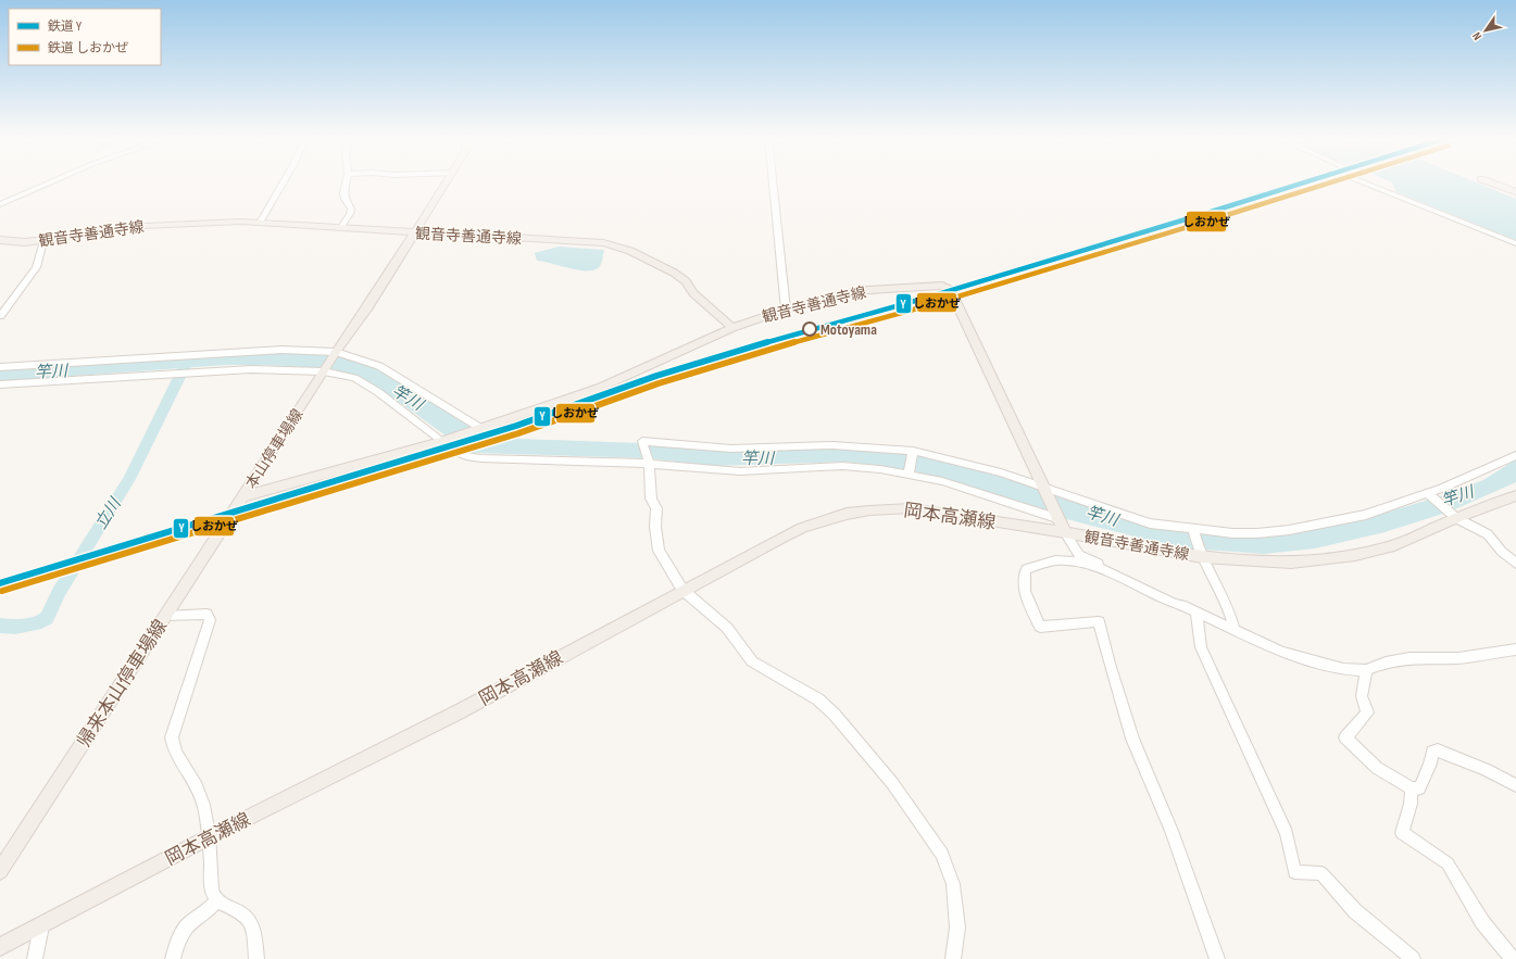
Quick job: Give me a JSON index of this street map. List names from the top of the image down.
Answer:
{
  "streets": {
    "main road": [
      "観音寺善通寺線",
      "本山停車場線",
      "岡本高瀬線",
      "帰来本山停車場線"
    ]
  },
  "crossings": [
    ["観音寺善通寺線", "本山停車場線"],
    ["観音寺善通寺線", "岡本高瀬線"],
    ["本山停車場線", "帰来本山停車場線"]
  ],
  "water": ["竿川", "立川"],
  "places": ["Motoyama"],
  "lines": ["rail line Y", "rail line しおかぜ"],
  "legend": ["鉄道 Y", "鉄道 しおかぜ"],
  "north": "bottom left"
}
